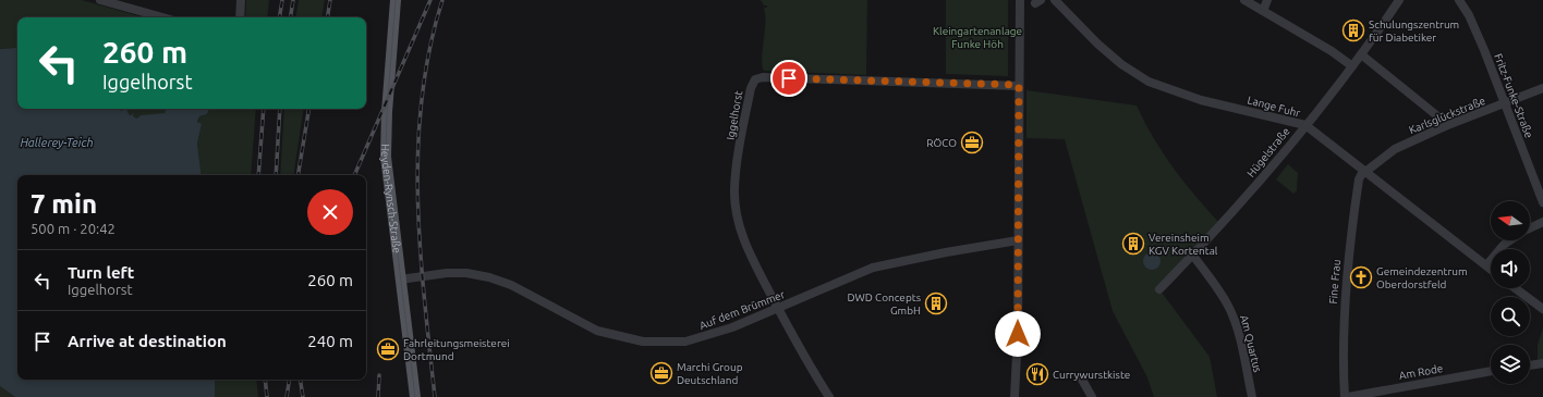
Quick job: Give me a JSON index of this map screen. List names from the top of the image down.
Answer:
{
  "streets": {
    "main road": ["Heyden-Rynsch-Straße"],
    "street": [
      "Fritz-Funke-Straße",
      "Lange Fuhr",
      "Iggelhorst",
      "Karlsglückstraße",
      "Hügelstraße",
      "Fine Frau",
      "Auf dem Brümmer",
      "Am Quartus",
      "Am Rode"
    ]
  },
  "crossings": [
    ["Fritz-Funke-Straße", "Karlsglückstraße"],
    ["Lange Fuhr", "Karlsglückstraße"],
    ["Lange Fuhr", "Hügelstraße"],
    ["Lange Fuhr", "Fine Frau"],
    ["Iggelhorst", "Auf dem Brümmer"],
    ["Karlsglückstraße", "Fine Frau"],
    ["Hügelstraße", "Am Quartus"],
    ["Heyden-Rynsch-Straße", "Auf dem Brümmer"]
  ],
  "water": ["Hallerey-Teich"],
  "parks": ["Kleingartenanlage Funke Höh"],
  "places": {
    "building": ["Schulungszentrum für Diabetiker", "Vereinsheim KGV Kortental", "DWD Concepts GmbH"],
    "office": ["RÖCO", "Fahrleitungsmeisterei Dortmund", "Marchi Group Deutschland"],
    "church": ["Gemeindezentrum Oberdorstfeld"],
    "restaurant": ["Currywurstkiste"]
  },
  "north": "left",
  "page": {
    "turn": ["260 m", "Iggelhorst"],
    "heading": ["7 min", "500 m · 20:42"],
    "list": [
      {
        "name": "Turn left",
        "note": "Iggelhorst",
        "value": "260 m"
      },
      {
        "name": "Arrive at destination",
        "value": "240 m"
      }
    ]
  }
}
